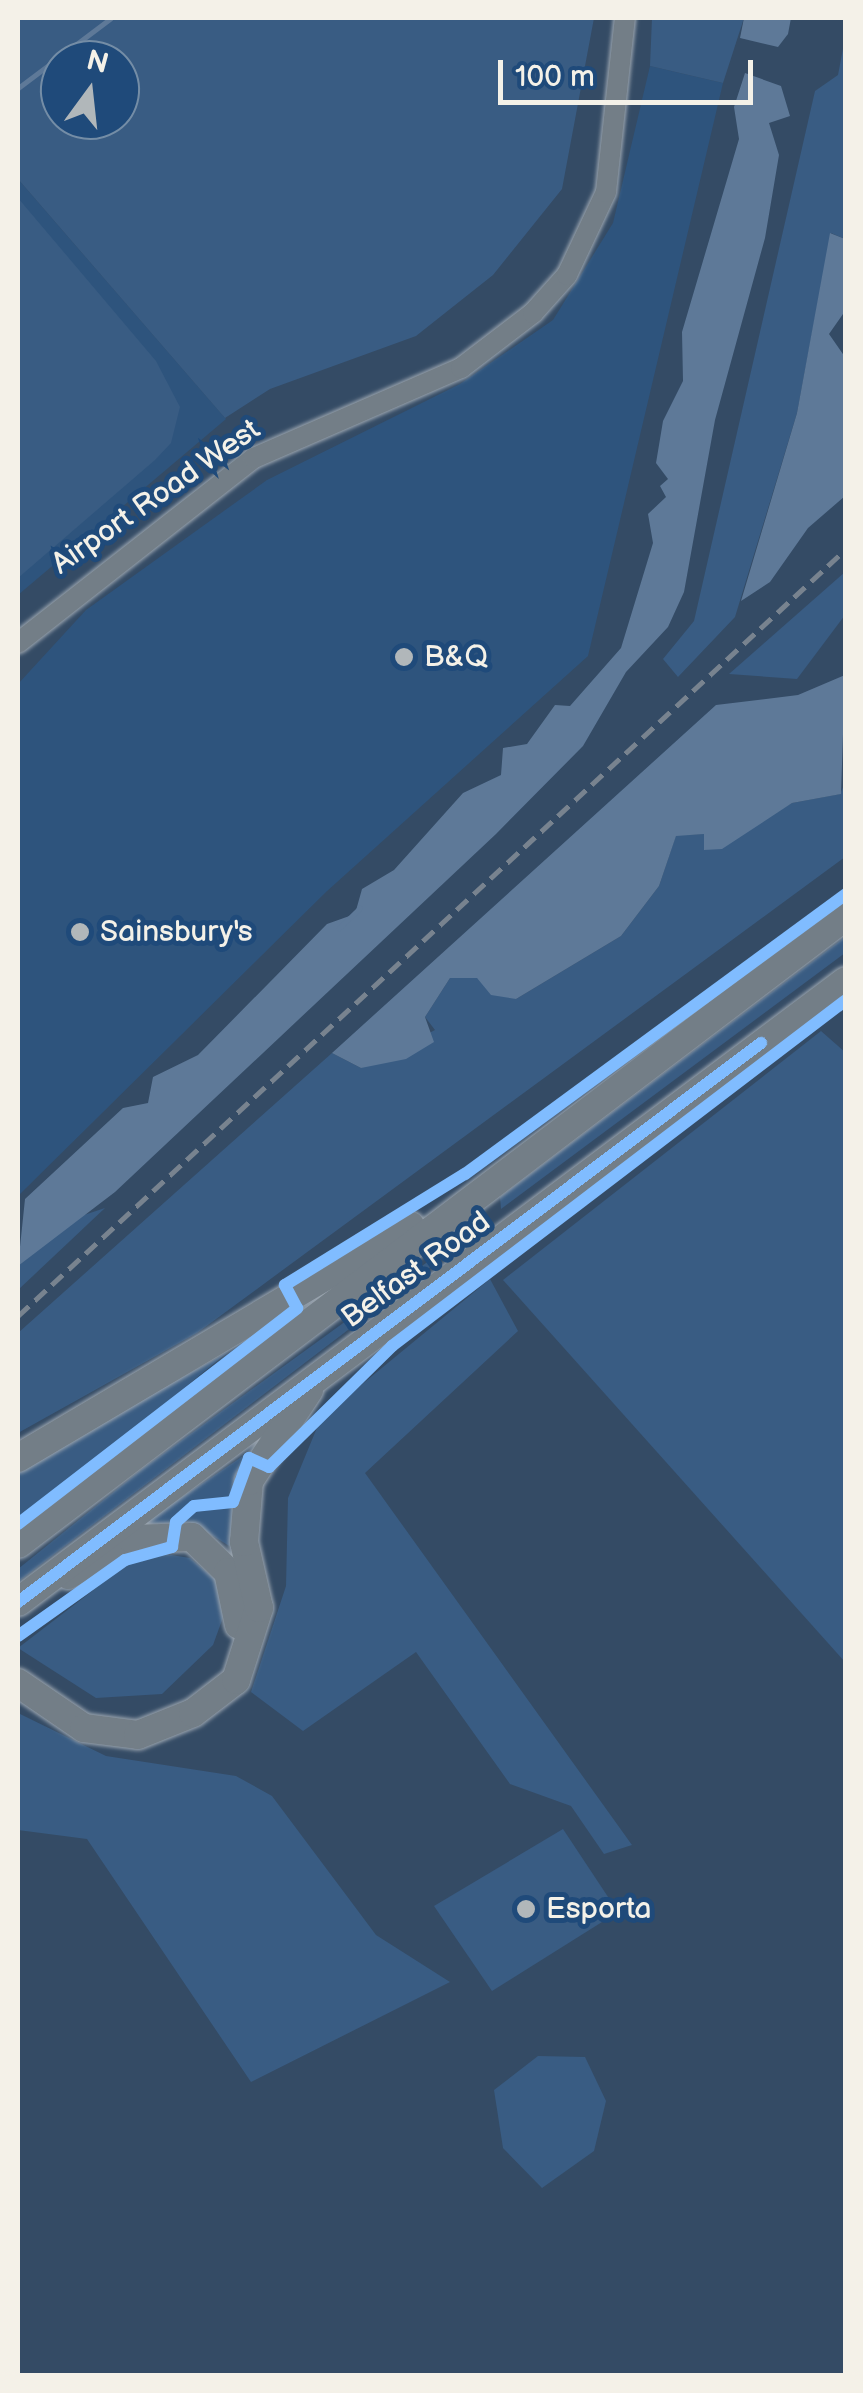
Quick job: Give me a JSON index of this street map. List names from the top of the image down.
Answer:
{
  "streets": {
    "highway": ["Belfast Road"],
    "street": ["Airport Road West"]
  },
  "places": ["B&Q", "Sainsbury's", "Esporta"],
  "scale_bar": "100 m",
  "north": "top"
}
